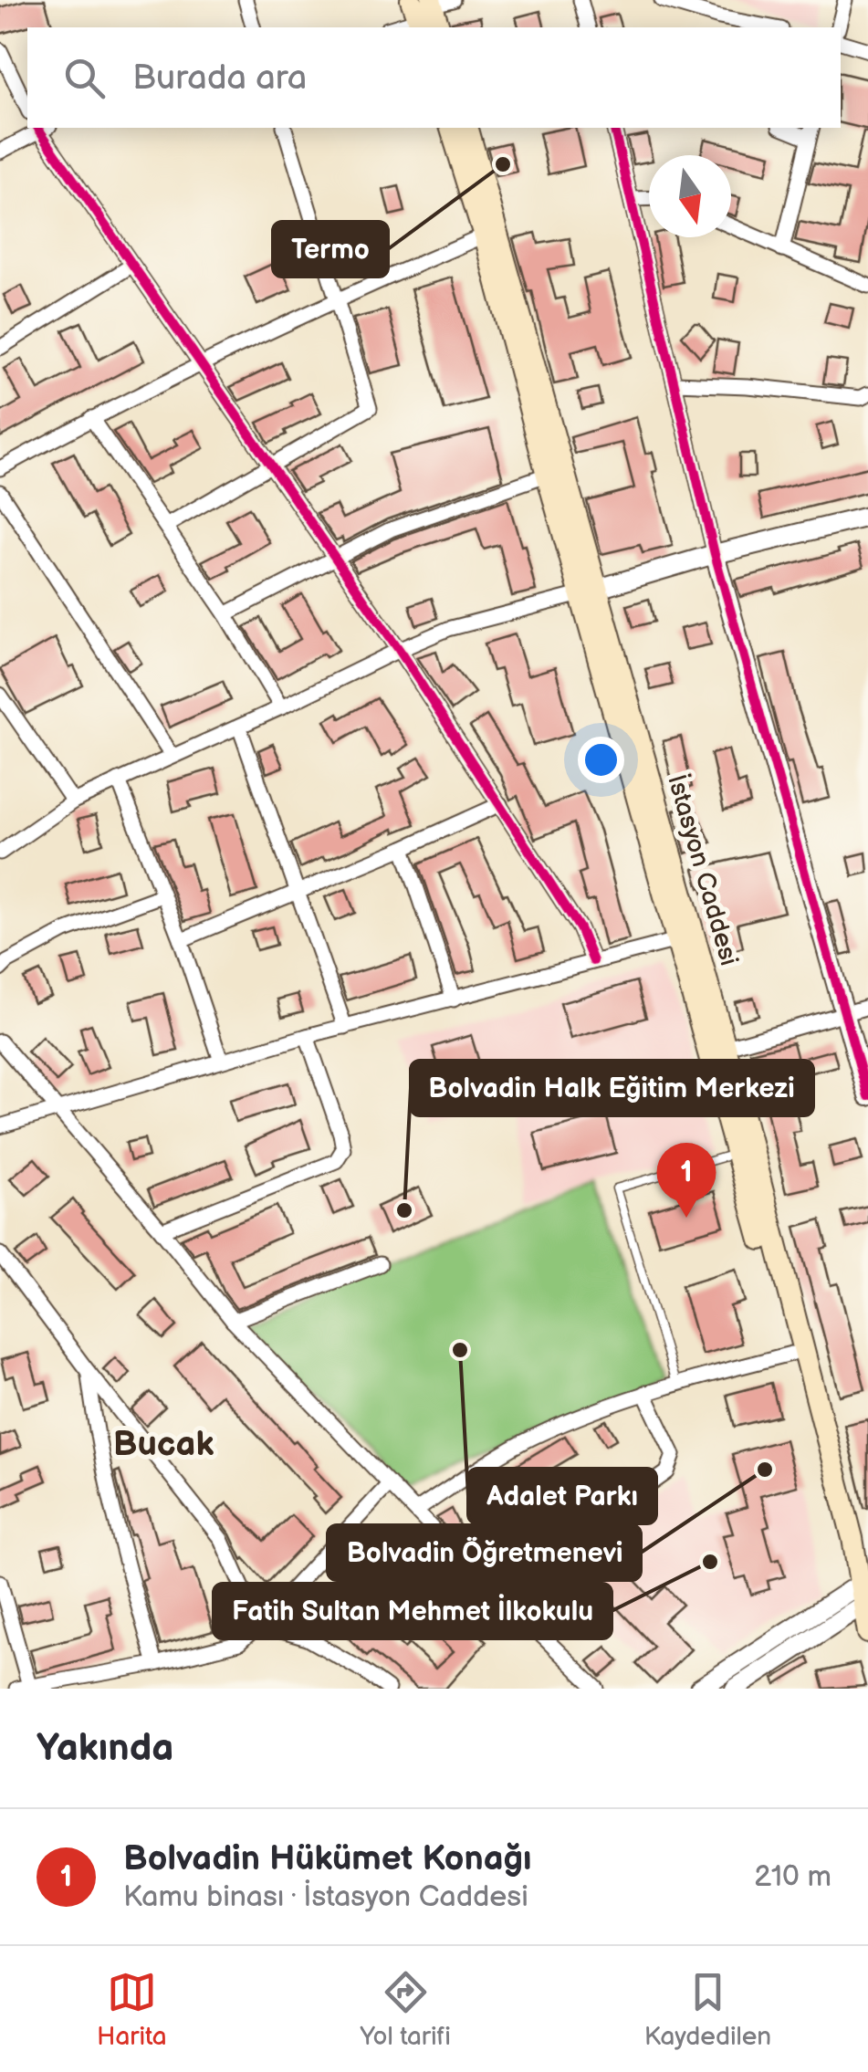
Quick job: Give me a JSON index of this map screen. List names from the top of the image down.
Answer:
{
  "streets": {
    "main road": ["İstasyon Caddesi"]
  },
  "districts": ["Bucak"],
  "places": [
    "Termo",
    "Bolvadin Halk Eğitim Merkezi",
    "Adalet Parkı",
    "Bolvadin Öğretmenevi",
    "Fatih Sultan Mehmet İlkokulu"
  ],
  "north": "bottom",
  "page": {
    "search": "Burada ara",
    "pins": "1",
    "heading": "Yakında",
    "list": [
      {
        "mark": "1",
        "name": "Bolvadin Hükümet Konağı",
        "note": "Kamu binası · İstasyon Caddesi",
        "value": "210 m"
      }
    ],
    "nav": ["Harita", "Yol tarifi", "Kaydedilen"]
  }
}
